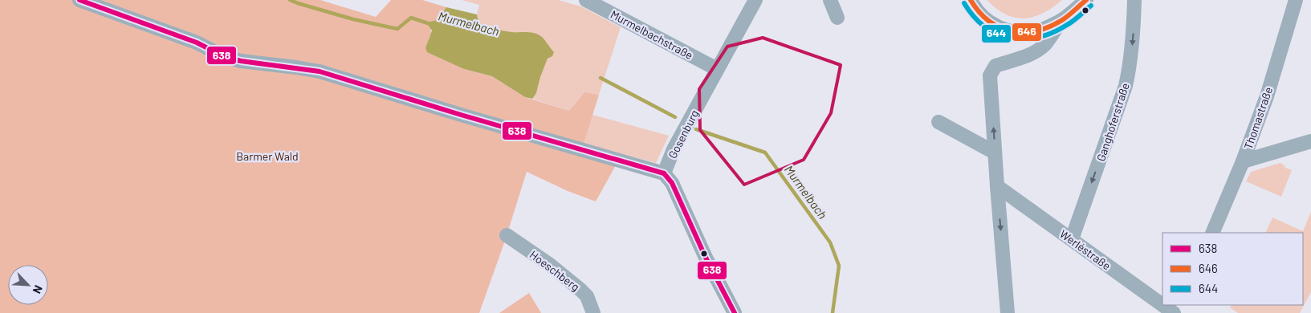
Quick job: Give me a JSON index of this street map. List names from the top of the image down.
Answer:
{
  "streets": {
    "street": [
      "Murmelbachstraße",
      "Thomastraße",
      "Ganghoferstraße",
      "Gosenburg",
      "Werléstraße",
      "Hoeschberg"
    ]
  },
  "crossings": [
    ["Murmelbachstraße", "Gosenburg"],
    ["Ganghoferstraße", "Werléstraße"]
  ],
  "one_way": ["Ganghoferstraße"],
  "water": ["Murmelbach"],
  "parks": ["Barmer Wald"],
  "lines": ["transit line 638", "transit line 646", "transit line 644"],
  "legend": ["638", "646", "644"],
  "north": "bottom right"
}
